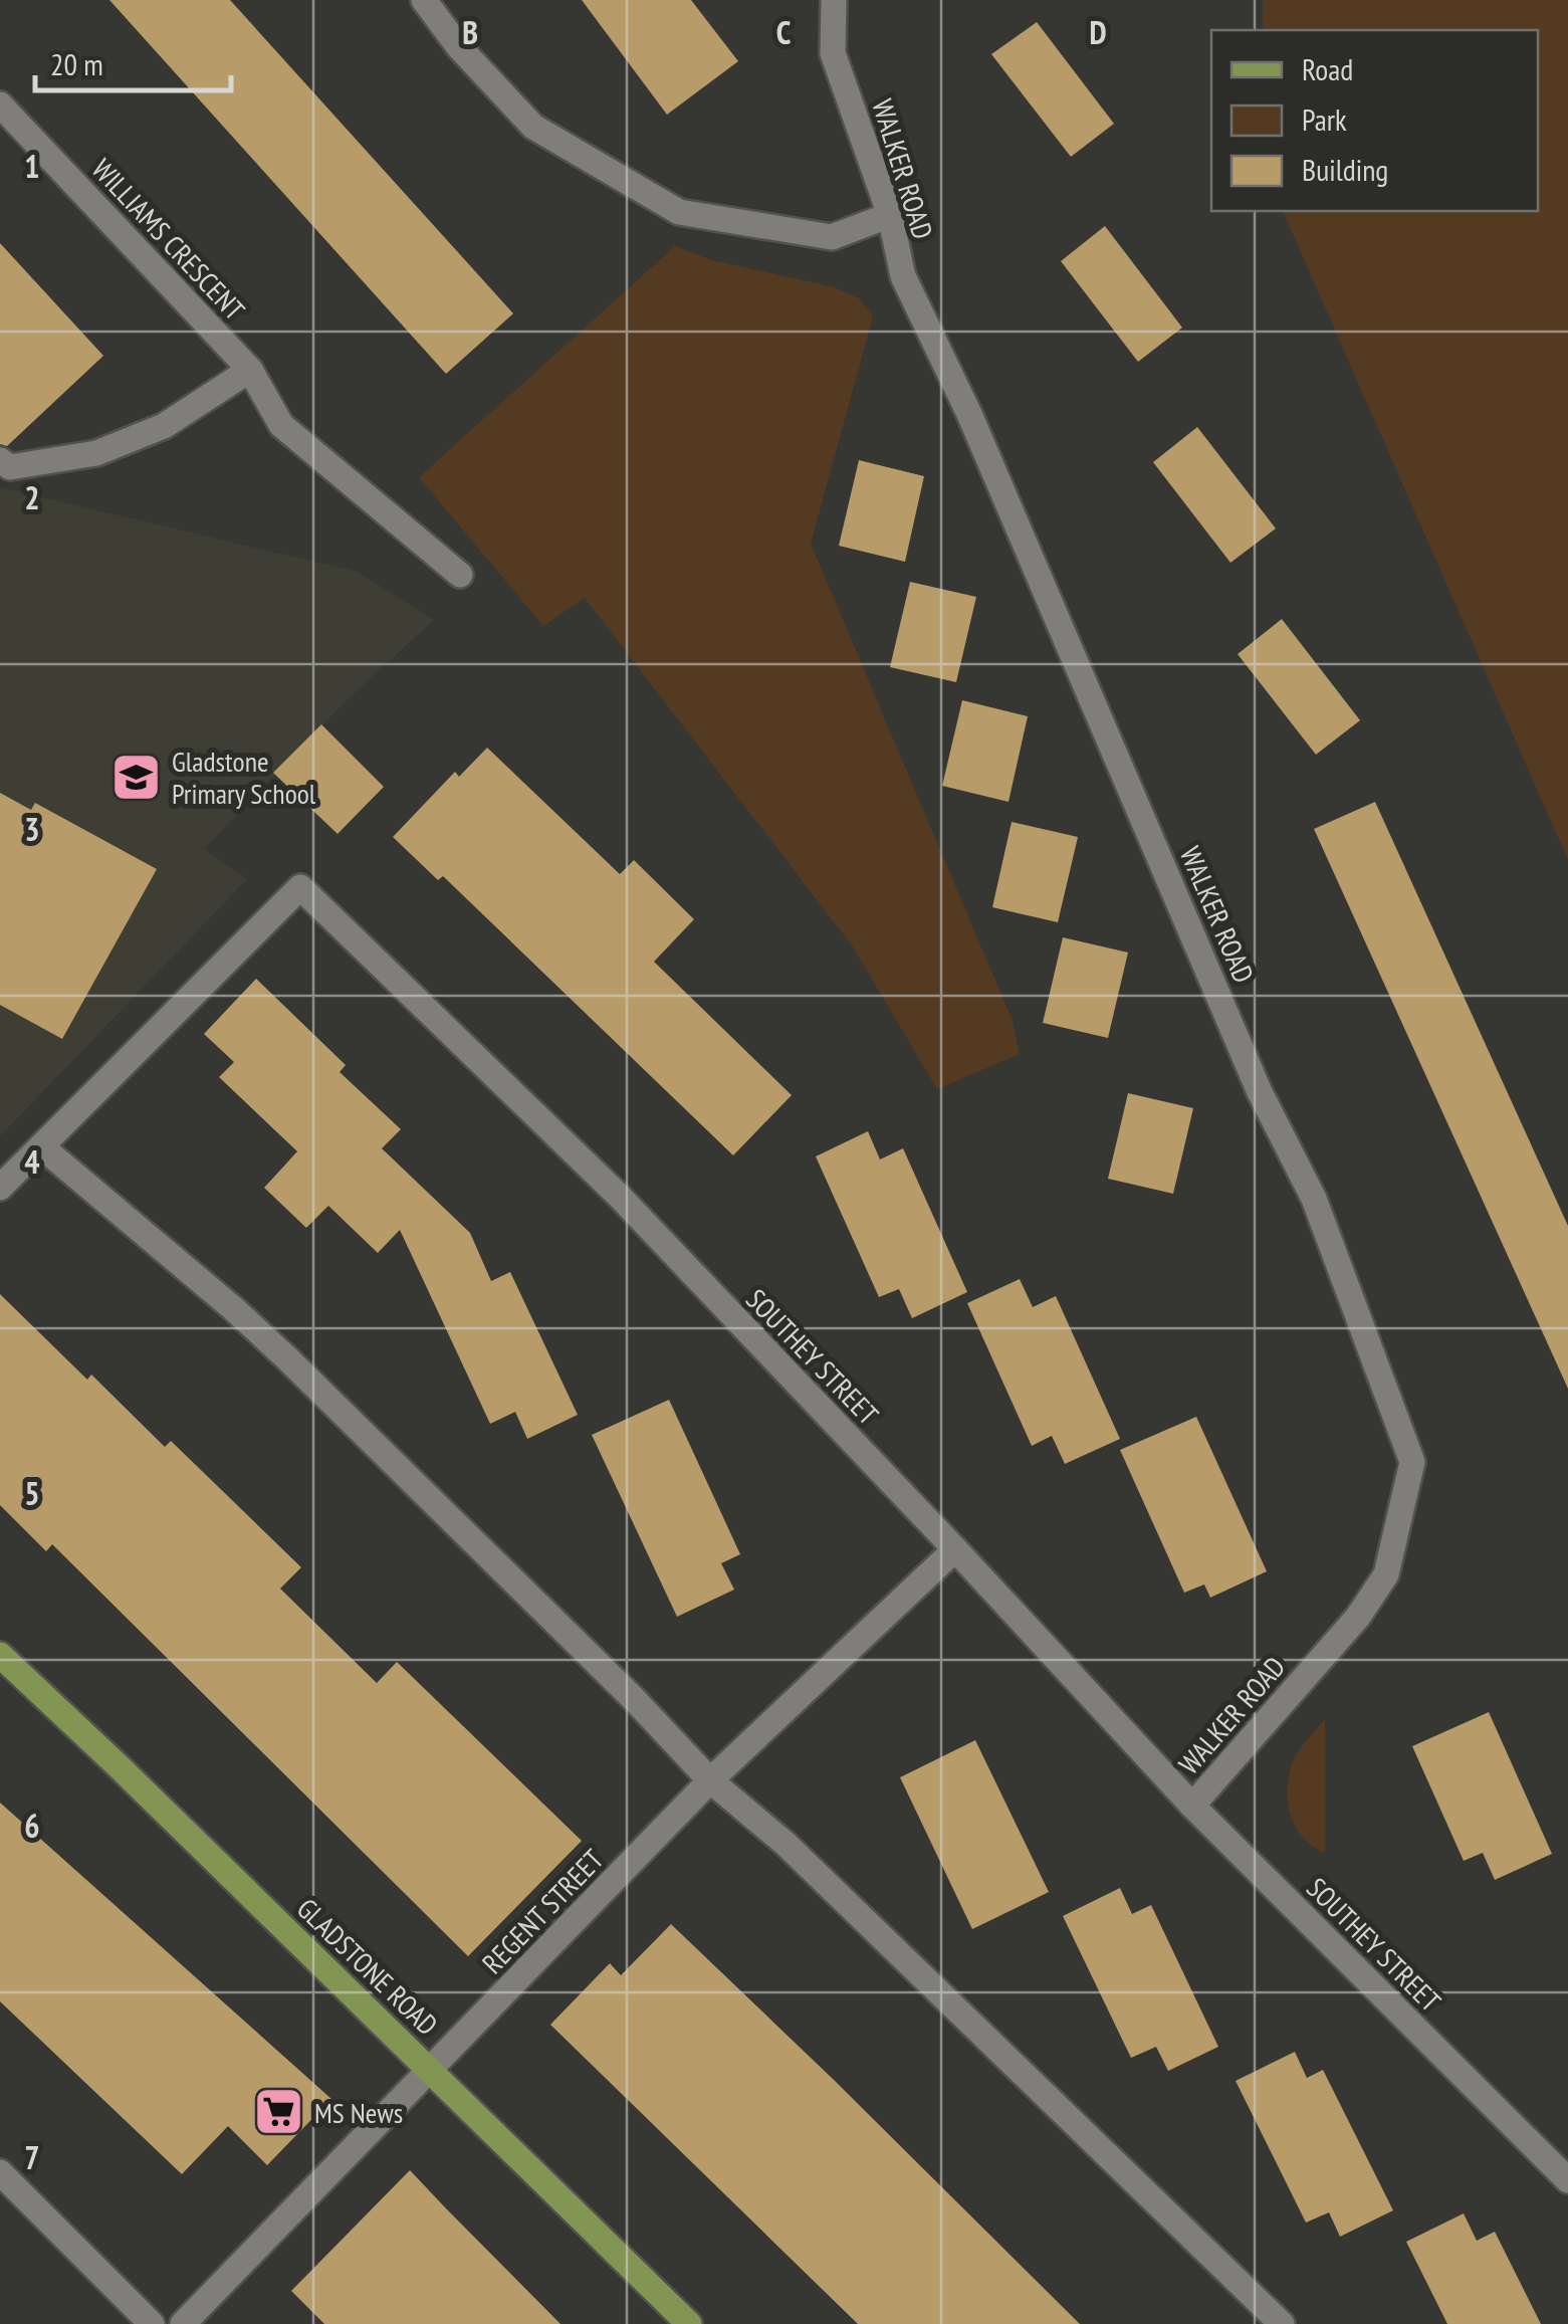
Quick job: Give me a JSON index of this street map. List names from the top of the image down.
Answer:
{
  "streets": {
    "main road": ["GLADSTONE ROAD"],
    "street": [
      "WALKER ROAD",
      "WILLIAMS CRESCENT",
      "SOUTHEY STREET",
      "REGENT STREET"
    ]
  },
  "crossings": [
    ["WALKER ROAD", "SOUTHEY STREET"],
    ["SOUTHEY STREET", "REGENT STREET"],
    ["REGENT STREET", "GLADSTONE ROAD"]
  ],
  "places": {
    "school or university": ["Gladstone Primary School"],
    "supermarket": ["MS News"]
  },
  "legend": ["Road", "Park", "Building"],
  "scale_bar": "20 m",
  "grid": {
    "columns": ["B", "C", "D"],
    "rows": [
      "1",
      "2",
      "3",
      "4",
      "5",
      "6",
      "7"
    ]
  }
}
